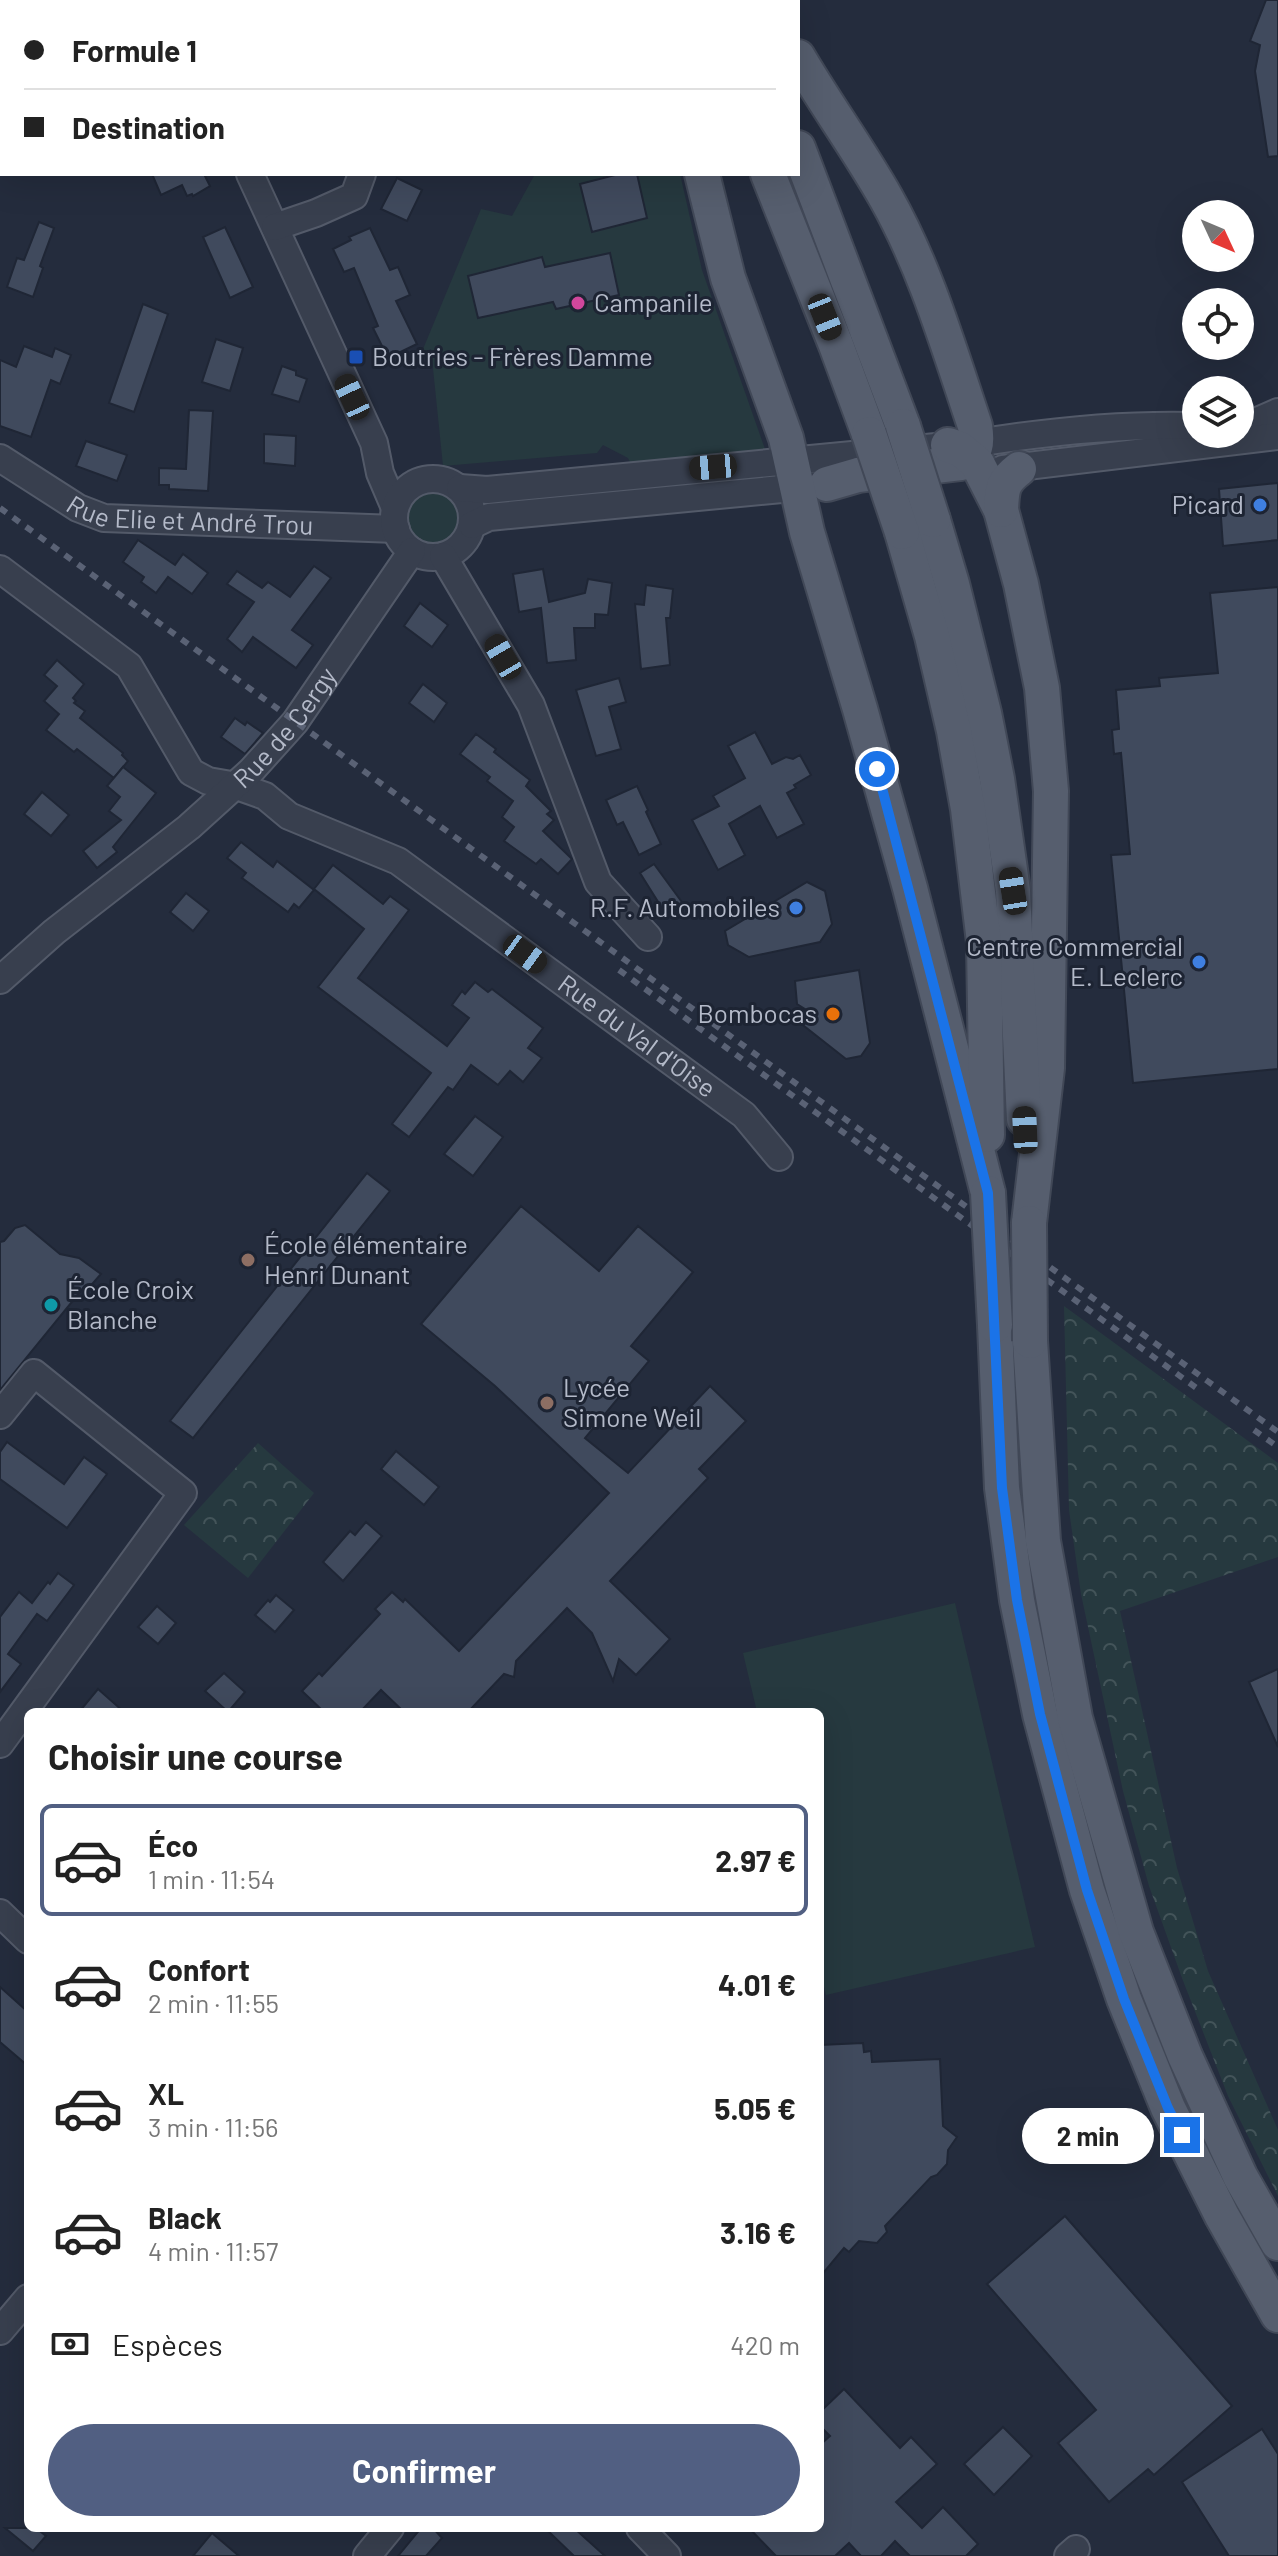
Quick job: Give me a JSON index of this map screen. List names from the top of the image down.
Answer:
{
  "streets": {
    "street": ["Rue Elie et André Trou", "Rue de Cergy", "Rue du Val d'Oise"]
  },
  "crossings": [
    ["Rue Elie et André Trou", "Rue de Cergy"],
    ["Rue de Cergy", "Rue du Val d'Oise"]
  ],
  "places": {
    "other": [
      "Campanile",
      "Picard",
      "R.F. Automobiles",
      "Centre Commercial E. Leclerc",
      "Bombocas",
      "École élémentaire Henri Dunant",
      "École Croix Blanche",
      "Lycée Simone Weil"
    ],
    "transit": ["Boutries - Frères Damme"]
  },
  "north": "bottom right",
  "page": {
    "banner": ["Formule 1", "Destination"],
    "heading": "Choisir une course",
    "list": [
      {
        "name": "Éco",
        "note": "1 min · 11:54",
        "value": "2.97 €"
      },
      {
        "name": "Confort",
        "note": "2 min · 11:55",
        "value": "4.01 €"
      },
      {
        "name": "XL",
        "note": "3 min · 11:56",
        "value": "5.05 €"
      },
      {
        "name": "Black",
        "note": "4 min · 11:57",
        "value": "3.16 €"
      }
    ],
    "bubble": "2 min",
    "pay": ["Espèces", "420 m"],
    "buttons": "Confirmer"
  }
}
